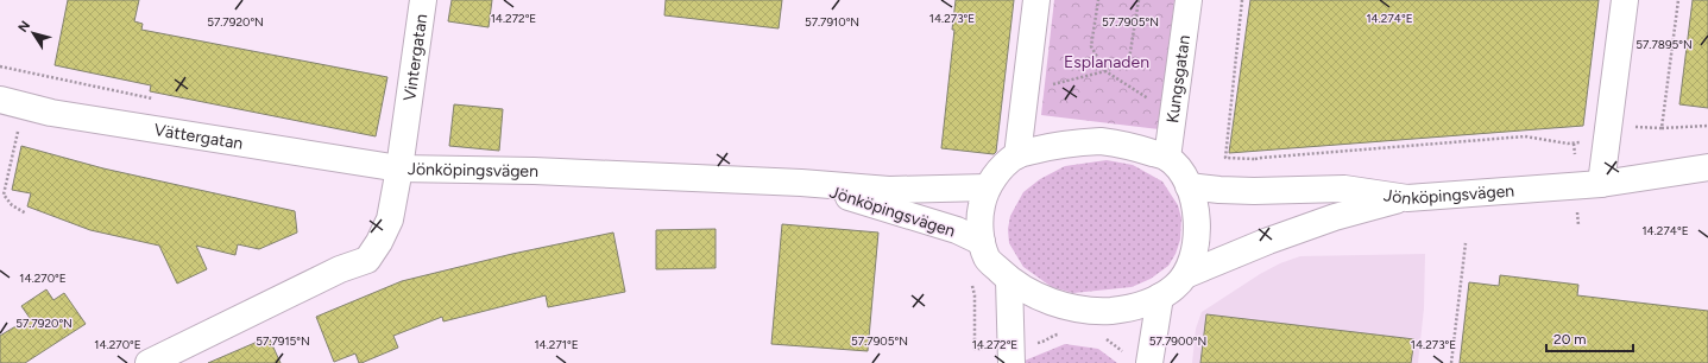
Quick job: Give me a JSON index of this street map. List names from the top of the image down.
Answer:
{
  "streets": {
    "street": [
      "Vintergatan",
      "Kungsgatan",
      "Vättergatan",
      "Jönköpingsvägen"
    ]
  },
  "crossings": [
    ["Vintergatan", "Vättergatan"],
    ["Vintergatan", "Jönköpingsvägen"],
    ["Vättergatan", "Jönköpingsvägen"]
  ],
  "parks": ["Esplanaden"],
  "scale_bar": "20 m",
  "north": "top left",
  "coordinates": [
    "14.272°E",
    "14.273°E",
    "14.274°E",
    "57.7920°N",
    "57.7910°N",
    "57.7905°N",
    "57.7895°N",
    "14.270°E",
    "57.7915°N",
    "57.7900°N",
    "14.271°E"
  ]
}
